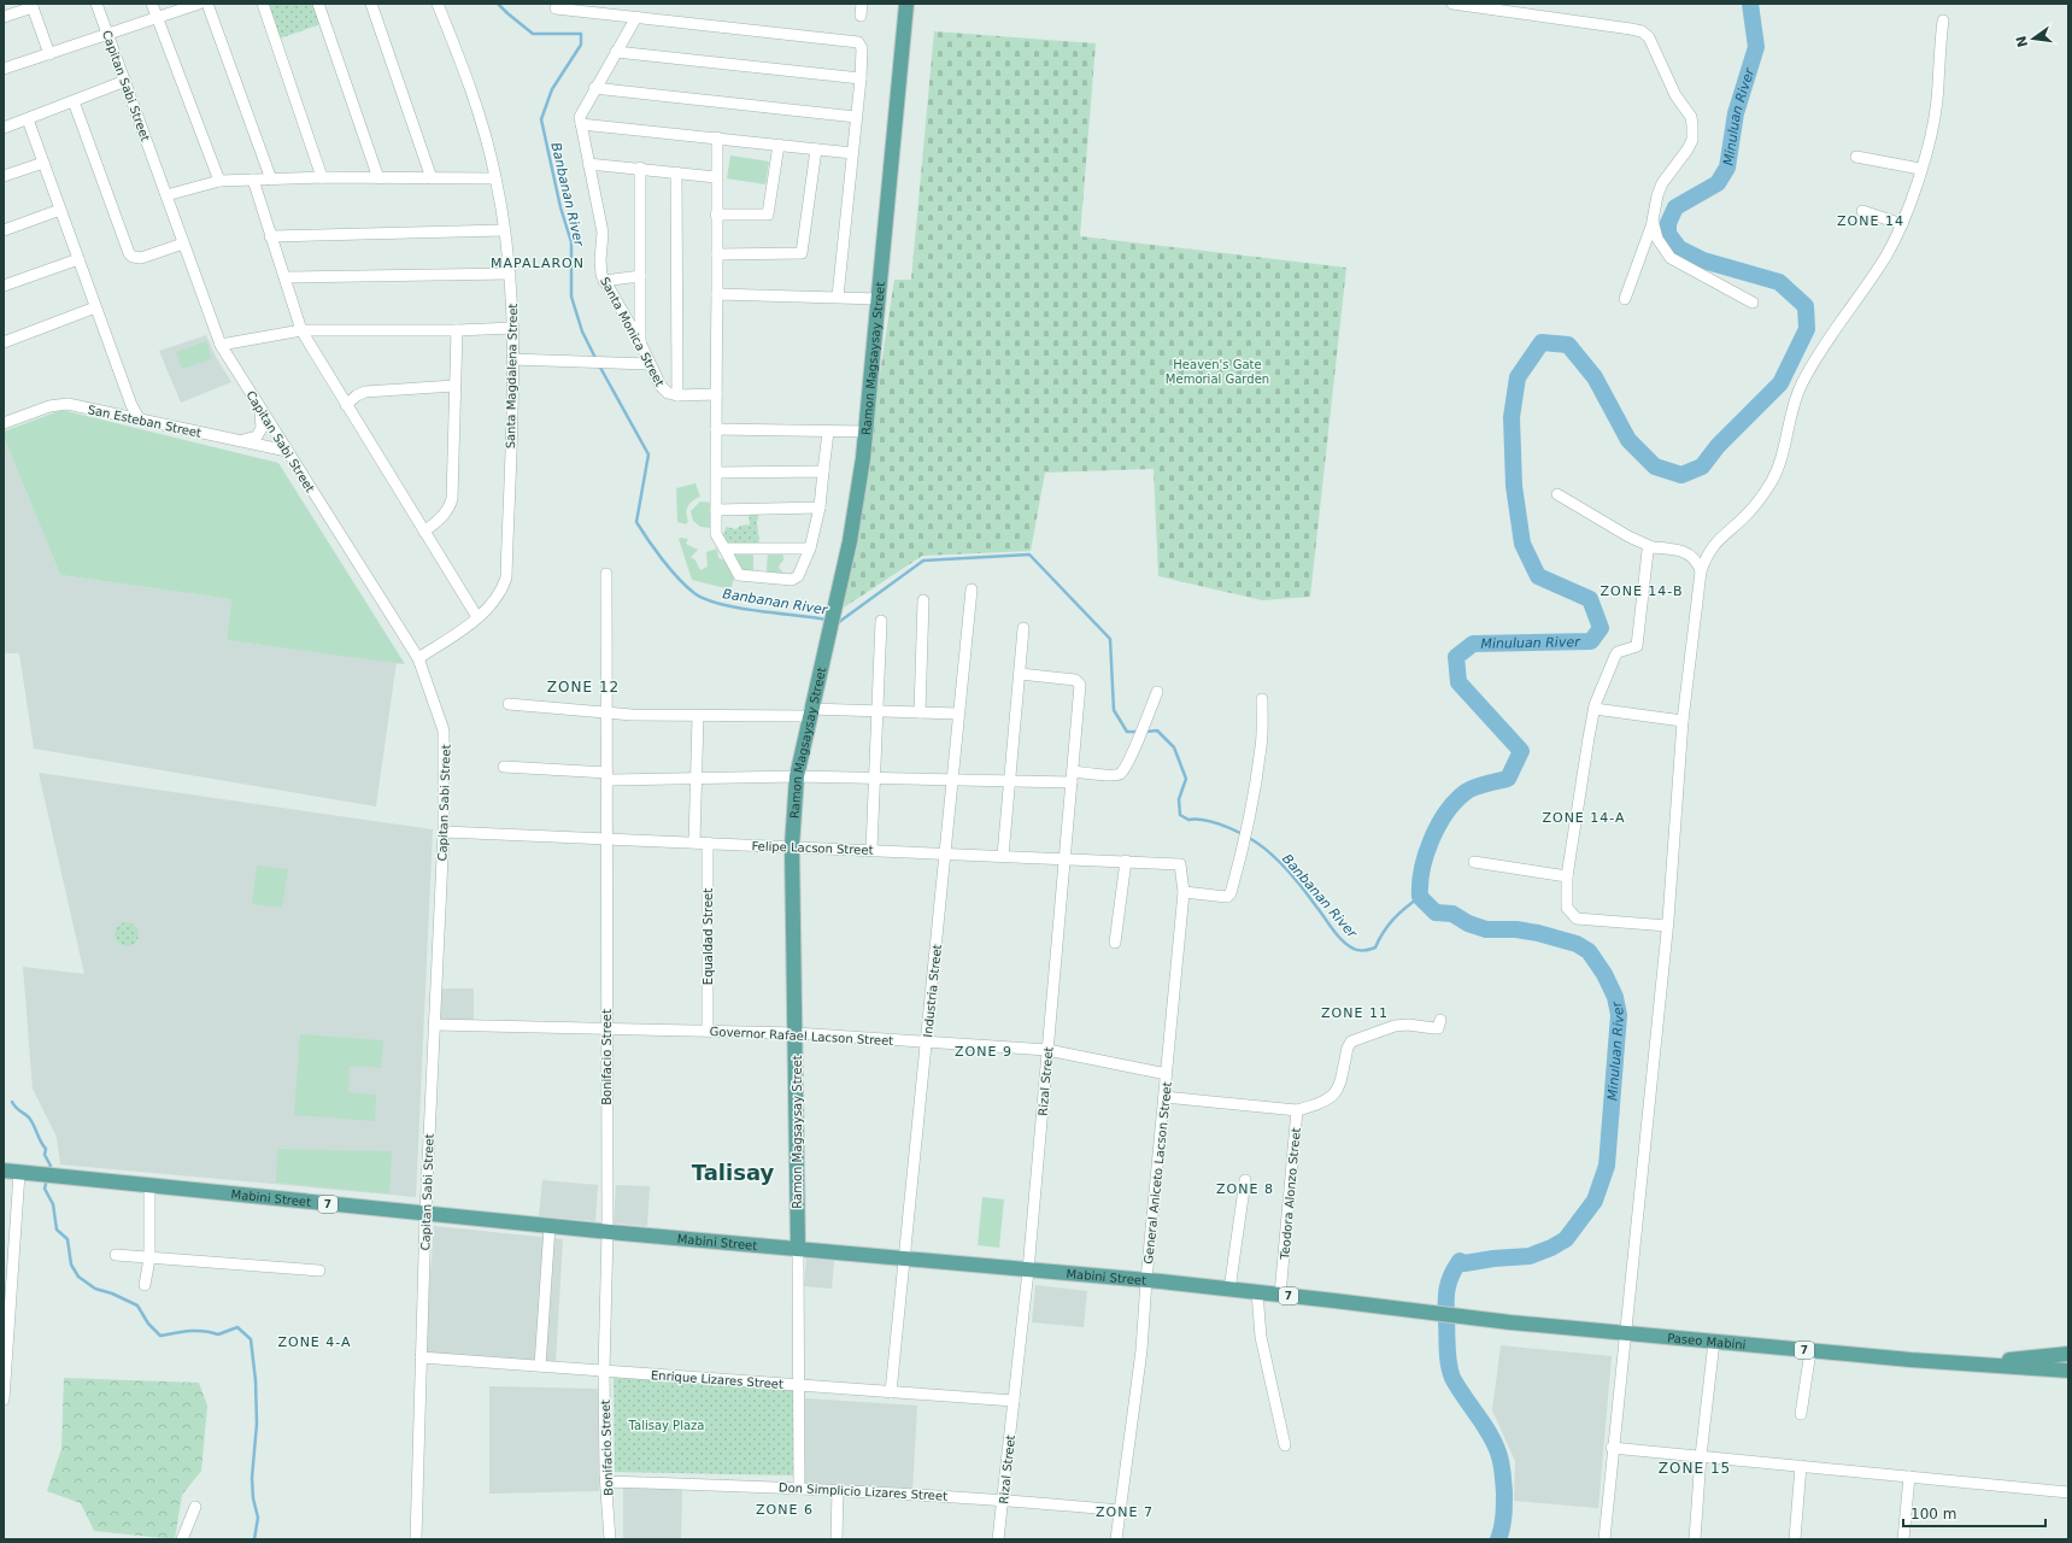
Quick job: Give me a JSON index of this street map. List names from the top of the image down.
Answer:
{
  "streets": {
    "main road": [
      "Ramon Magsaysay Street",
      "Mabini Street",
      "7",
      "Paseo Mabini"
    ],
    "street": [
      "Capitan Sabi Street",
      "Santa Monica Street",
      "Santa Magdalena Street",
      "San Esteban Street",
      "Felipe Lacson Street",
      "Equaldad Street",
      "Industria Street",
      "Governor Rafael Lacson Street",
      "Bonifacio Street",
      "Rizal Street",
      "General Aniceto Lacson Street",
      "Teodora Alonzo Street",
      "Enrique Lizares Street",
      "Don Simplicio Lizares Street"
    ]
  },
  "crossings": [
    ["Capitan Sabi Street", "Santa Magdalena Street"],
    ["Capitan Sabi Street", "San Esteban Street"],
    ["Capitan Sabi Street", "Felipe Lacson Street"],
    ["Capitan Sabi Street", "Governor Rafael Lacson Street"],
    ["Capitan Sabi Street", "Mabini Street"],
    ["Capitan Sabi Street", "Enrique Lizares Street"],
    ["Ramon Magsaysay Street", "Felipe Lacson Street"],
    ["Ramon Magsaysay Street", "Governor Rafael Lacson Street"],
    ["Ramon Magsaysay Street", "Mabini Street"],
    ["Ramon Magsaysay Street", "Enrique Lizares Street"],
    ["Ramon Magsaysay Street", "Don Simplicio Lizares Street"],
    ["Felipe Lacson Street", "Equaldad Street"],
    ["Felipe Lacson Street", "Industria Street"],
    ["Felipe Lacson Street", "Bonifacio Street"],
    ["Felipe Lacson Street", "Rizal Street"],
    ["Felipe Lacson Street", "General Aniceto Lacson Street"],
    ["Equaldad Street", "Governor Rafael Lacson Street"],
    ["Industria Street", "Governor Rafael Lacson Street"],
    ["Industria Street", "Mabini Street"],
    ["Industria Street", "Enrique Lizares Street"],
    ["Governor Rafael Lacson Street", "Bonifacio Street"],
    ["Governor Rafael Lacson Street", "Rizal Street"],
    ["Governor Rafael Lacson Street", "General Aniceto Lacson Street"],
    ["Bonifacio Street", "Mabini Street"],
    ["Bonifacio Street", "Enrique Lizares Street"],
    ["Bonifacio Street", "Don Simplicio Lizares Street"],
    ["Rizal Street", "Mabini Street"],
    ["Rizal Street", "Enrique Lizares Street"],
    ["Rizal Street", "Don Simplicio Lizares Street"],
    ["General Aniceto Lacson Street", "Teodora Alonzo Street"],
    ["General Aniceto Lacson Street", "Mabini Street"],
    ["General Aniceto Lacson Street", "Don Simplicio Lizares Street"],
    ["Teodora Alonzo Street", "Mabini Street"],
    ["Mabini Street", "Paseo Mabini"]
  ],
  "districts": [
    "ZONE 14",
    "MAPALARON",
    "ZONE 14-B",
    "ZONE 12",
    "ZONE 14-A",
    "ZONE 11",
    "ZONE 9",
    "Talisay",
    "ZONE 8",
    "ZONE 4-A",
    "ZONE 15",
    "ZONE 6",
    "ZONE 7"
  ],
  "water": ["Minuluan River", "Banbanan River"],
  "parks": ["Heaven's Gate Memorial Garden", "Talisay Plaza"],
  "scale_bar": "100 m",
  "north": "left"
}
